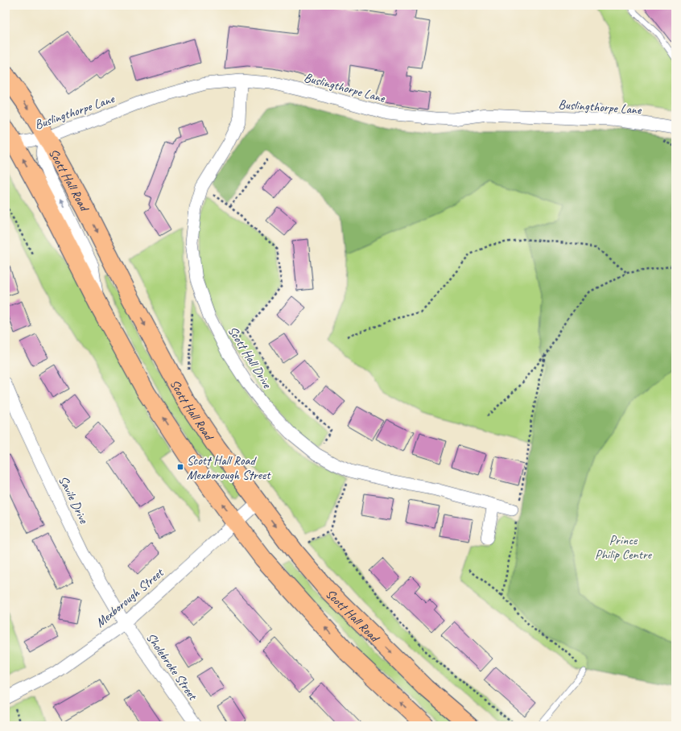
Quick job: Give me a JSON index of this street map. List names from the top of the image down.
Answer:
{
  "streets": {
    "highway": ["Scott Hall Road"],
    "street": [
      "Buslingthorpe Lane",
      "Scott Hall Drive",
      "Savile Drive",
      "Mexborough Street",
      "Sholebroke Street"
    ]
  },
  "crossings": [
    ["Buslingthorpe Lane", "Scott Hall Road"],
    ["Buslingthorpe Lane", "Scott Hall Drive"],
    ["Scott Hall Road", "Mexborough Street"],
    ["Savile Drive", "Mexborough Street"],
    ["Savile Drive", "Sholebroke Street"],
    ["Mexborough Street", "Sholebroke Street"]
  ],
  "parks": ["Prince Philip Centre"],
  "places": {
    "transit": ["Scott Hall Road Mexborough Street"]
  }
}
